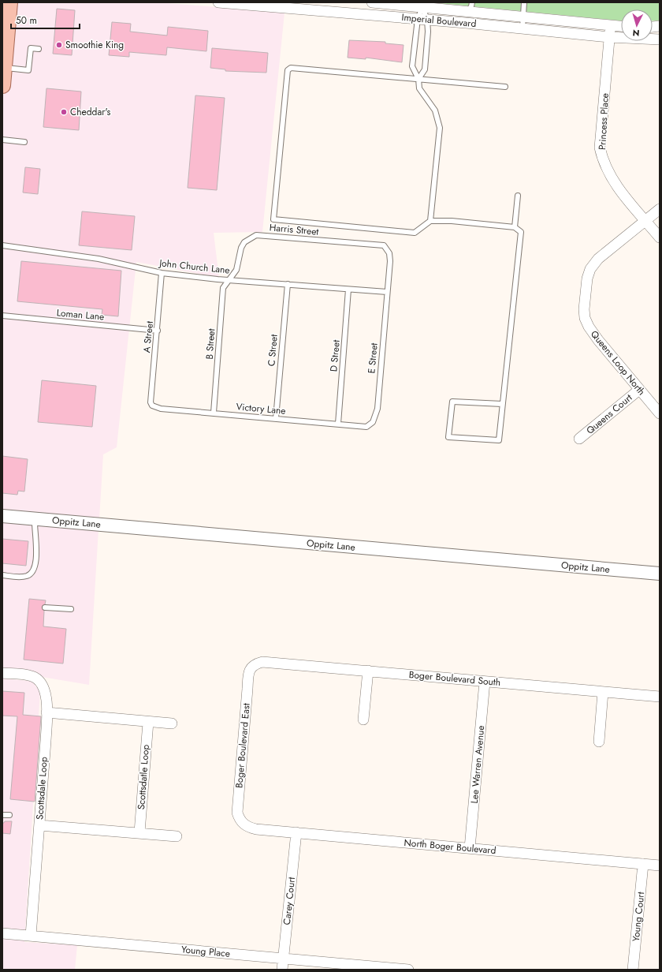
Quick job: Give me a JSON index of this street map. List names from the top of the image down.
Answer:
{
  "streets": {
    "street": [
      "Imperial Boulevard",
      "Princess Place",
      "Queens Loop North",
      "Queens Court",
      "Oppitz Lane",
      "Boger Boulevard South",
      "Boger Boulevard East",
      "Lee Warren Avenue",
      "Scottsdatle Loop",
      "Scottsdale Loop",
      "North Boger Boulevard",
      "Carey Court",
      "Young Court",
      "Young Place"
    ],
    "lane": [
      "Harris Street",
      "John Church Lane",
      "Loman Lane",
      "A Street",
      "B Street",
      "C Street",
      "D Street",
      "E Street",
      "Victory Lane"
    ]
  },
  "crossings": [
    ["Imperial Boulevard", "Princess Place"],
    ["Princess Place", "Queens Loop North"],
    ["Harris Street", "John Church Lane"],
    ["Harris Street", "B Street"],
    ["Harris Street", "E Street"],
    ["John Church Lane", "A Street"],
    ["John Church Lane", "B Street"],
    ["John Church Lane", "C Street"],
    ["John Church Lane", "D Street"],
    ["John Church Lane", "E Street"],
    ["Loman Lane", "A Street"],
    ["A Street", "Victory Lane"],
    ["B Street", "Victory Lane"],
    ["C Street", "Victory Lane"],
    ["D Street", "Victory Lane"],
    ["E Street", "Victory Lane"],
    ["Queens Loop North", "Queens Court"],
    ["Boger Boulevard South", "Boger Boulevard East"],
    ["Boger Boulevard South", "Lee Warren Avenue"],
    ["Boger Boulevard East", "North Boger Boulevard"],
    ["Lee Warren Avenue", "North Boger Boulevard"],
    ["Scottsdale Loop", "Young Place"],
    ["North Boger Boulevard", "Carey Court"],
    ["North Boger Boulevard", "Young Court"],
    ["Carey Court", "Young Place"]
  ],
  "places": ["Smoothie King", "Cheddar's"],
  "scale_bar": "50 m",
  "north": "bottom"
}
